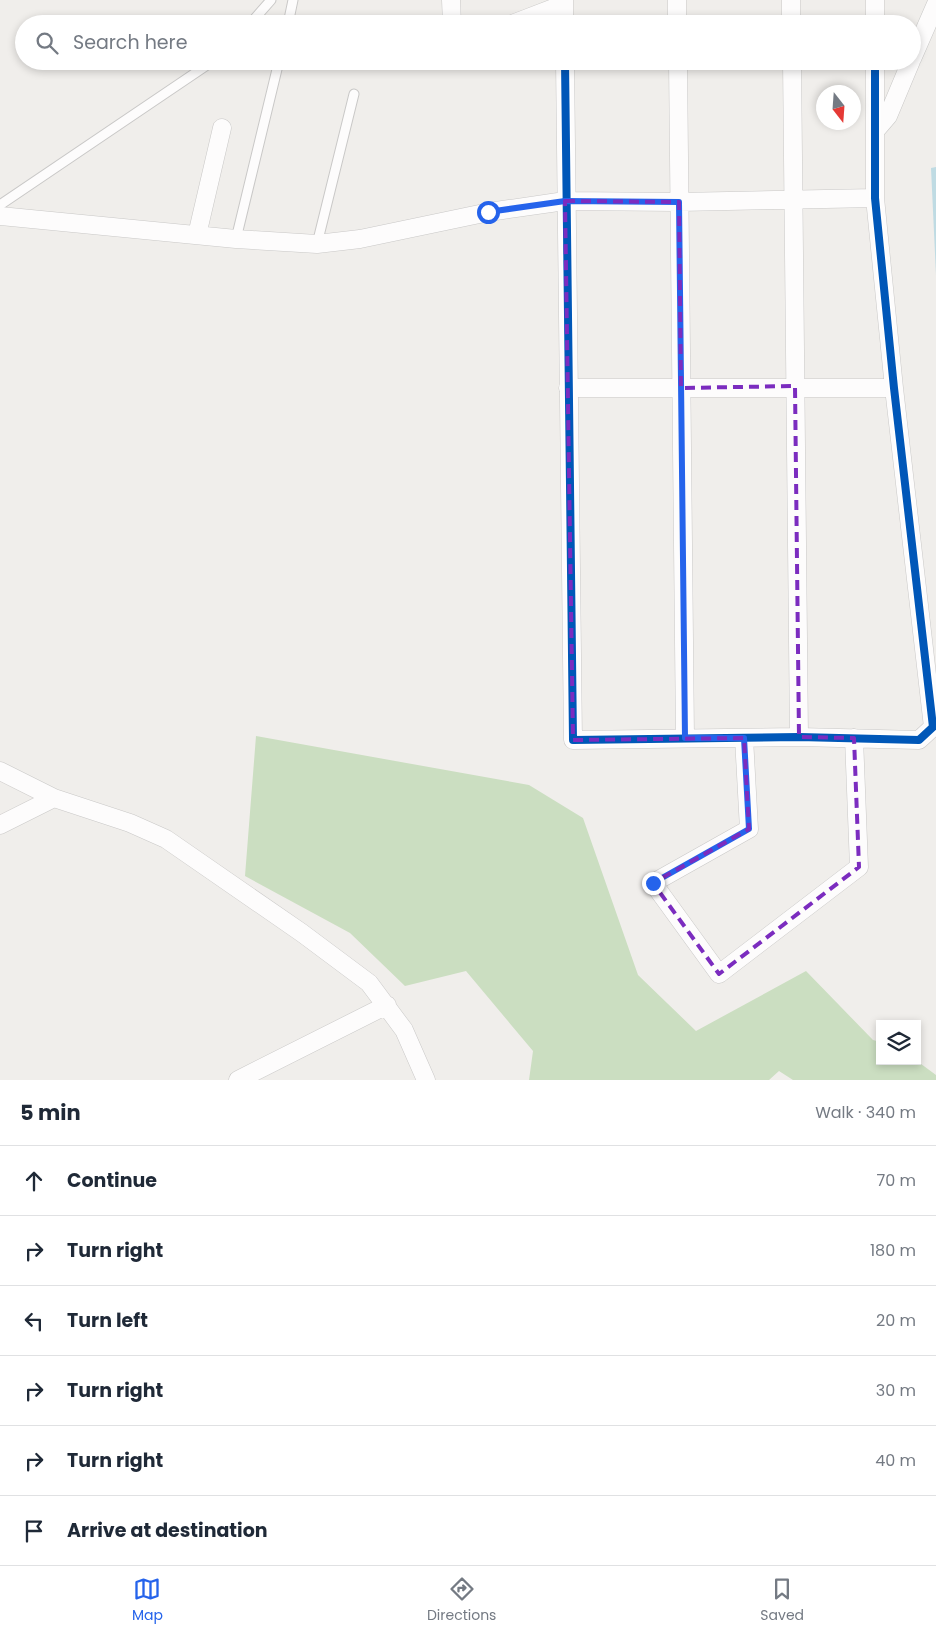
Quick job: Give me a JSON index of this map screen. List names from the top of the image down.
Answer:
{
  "north": "bottom",
  "page": {
    "search": "Search here",
    "heading": ["5 min", "Walk · 340 m"],
    "list": [
      ["Continue", "70 m"],
      ["Turn right", "180 m"],
      ["Turn left", "20 m"],
      ["Turn right", "30 m"],
      ["Turn right", "40 m"],
      "Arrive at destination"
    ],
    "nav": ["Map", "Directions", "Saved"]
  }
}
